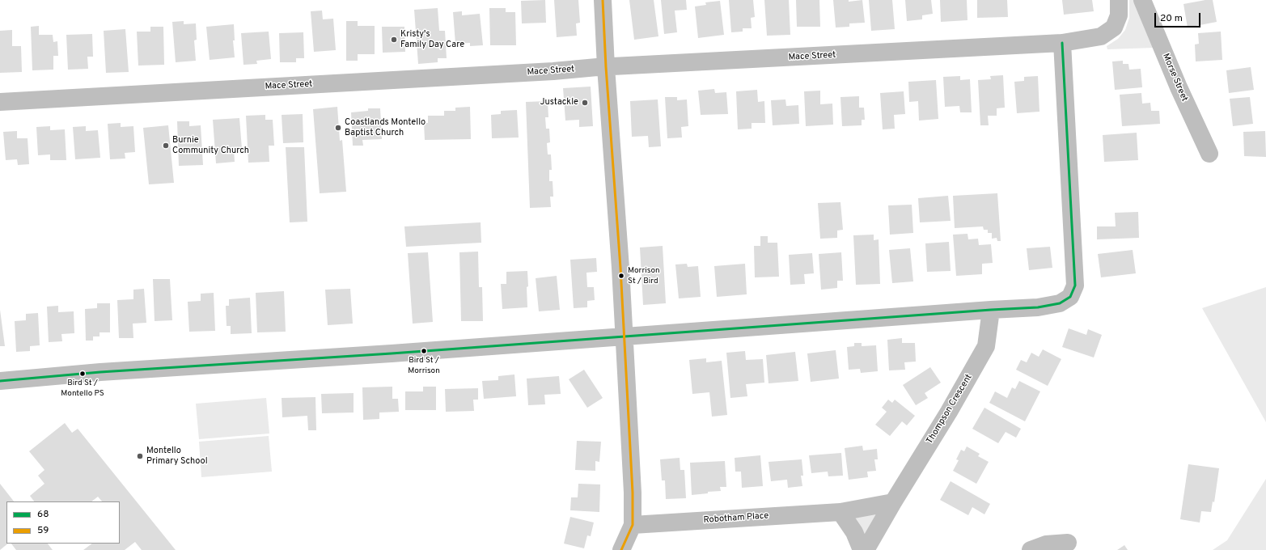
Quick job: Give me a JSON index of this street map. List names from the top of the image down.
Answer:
{
  "streets": {
    "street": [
      "Mace Street",
      "Morse Street",
      "Thompson Crescent",
      "Robotham Place"
    ]
  },
  "crossings": [
    ["Thompson Crescent", "Robotham Place"]
  ],
  "places": [
    "Kristy's Family Day Care",
    "Justackle",
    "Coastlands Montello Baptist Church",
    "Burnie Community Church",
    "Morrison St / Bird",
    "Bird St / Morrison",
    "Bird St / Montello PS",
    "Montello Primary School"
  ],
  "lines": ["transit line 59", "transit line 68"],
  "legend": ["68", "59"],
  "scale_bar": "20 m"
}
